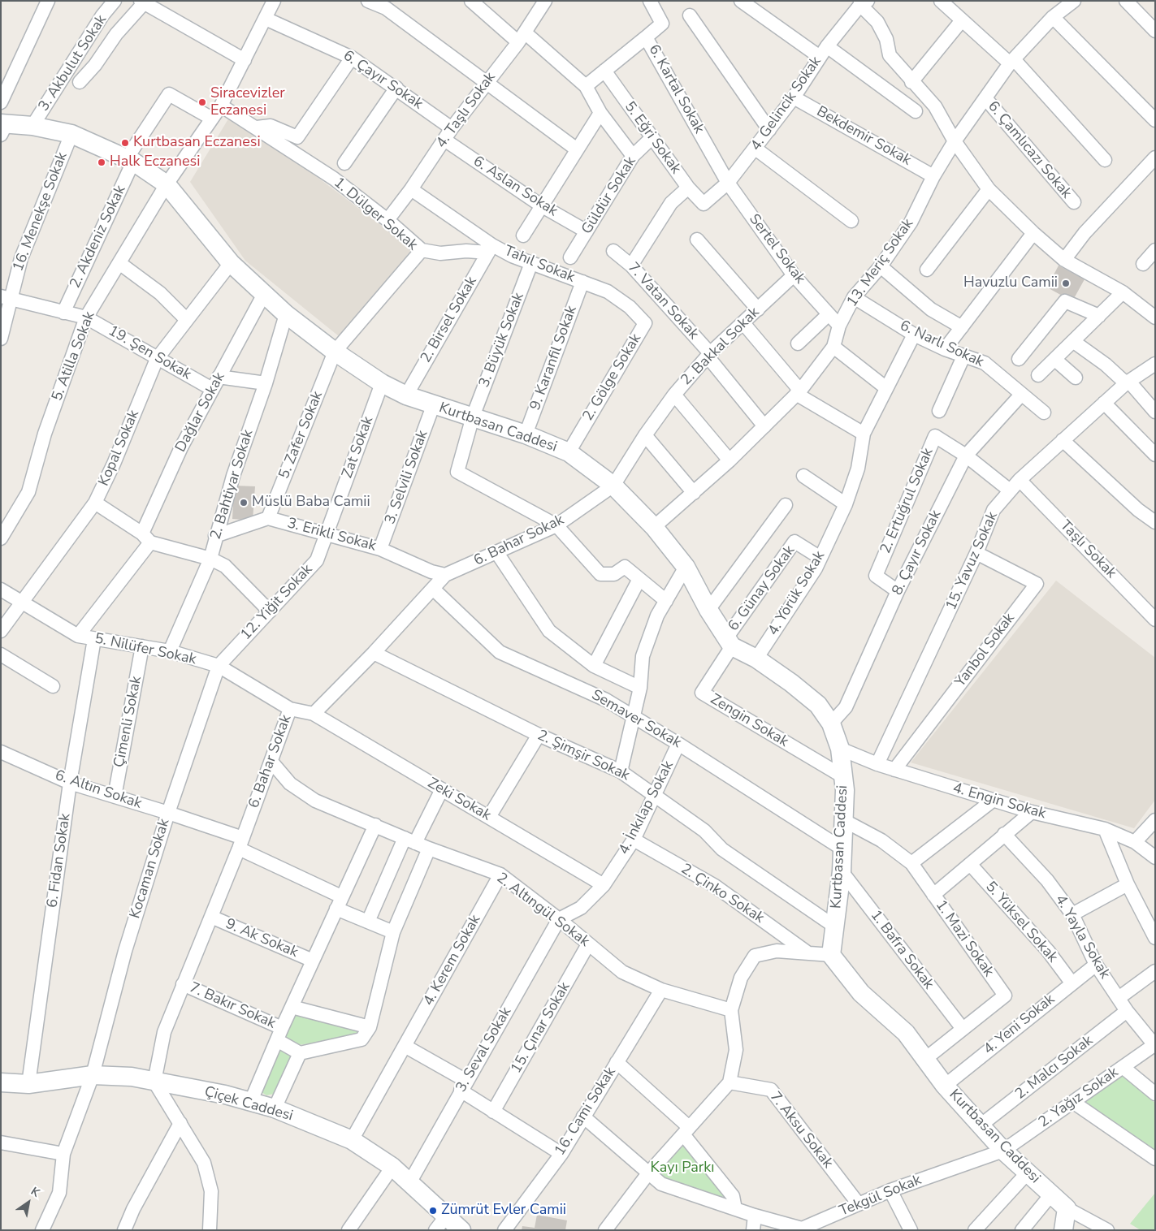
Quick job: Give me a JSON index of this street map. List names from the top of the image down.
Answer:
{
  "streets": {
    "main road": ["Kurtbasan Caddesi", "Çiçek Caddesi"],
    "street": [
      "3. Akbulut Sokak",
      "6. Çayır Sokak",
      "6. Kartal Sokak",
      "4. Gelincik Sokak",
      "4. Taşlı Sokak",
      "Bekdemir Sokak",
      "5. Eğri Sokak",
      "6. Çamlıcazı Sokak",
      "6. Aslan Sokak",
      "Güldür Sokak",
      "16. Menekşe Sokak",
      "1. Dülger Sokak",
      "2. Akdeniz Sokak",
      "Sertel Sokak",
      "13. Meriç Sokak",
      "Tahıl Sokak",
      "7. Vatan Sokak",
      "2. Birsel Sokak",
      "3. Büyük Sokak",
      "6. Narlı Sokak",
      "2. Bakkal Sokak",
      "19. Şen Sokak",
      "5. Atilla Sokak",
      "9. Karanfil Sokak",
      "2. Gölge Sokak",
      "Dağlar Sokak",
      "5. Zafer Sokak",
      "Zat Sokak",
      "Kopal Sokak",
      "3. Selvili Sokak",
      "2. Bahtiyar Sokak",
      "2. Ertuğrul Sokak",
      "3. Erikli Sokak",
      "6. Bahar Sokak",
      "Taşlı Sokak",
      "8. Çayır Sokak",
      "15. Yavuz Sokak",
      "6. Günay Sokak",
      "4. Yörük Sokak",
      "12. Yiğit Sokak",
      "5. Nilüfer Sokak",
      "Yanbol Sokak",
      "Semaver Sokak",
      "Zengin Sokak",
      "Çimenli Sokak",
      "2. Şimşir Sokak",
      "6. Altın Sokak",
      "Zeki Sokak",
      "4. Engin Sokak",
      "4. İnkılap Sokak",
      "6. Fidan Sokak",
      "Kocaman Sokak",
      "2. Çinko Sokak",
      "2. Altıngül Sokak",
      "5. Yüksel Sokak",
      "4. Yayla Sokak",
      "9. Ak Sokak",
      "1. Mazi Sokak",
      "1. Bafra Sokak",
      "4. Kerem Sokak",
      "7. Bakır Sokak",
      "4. Yeni Sokak",
      "15. Çınar Sokak",
      "3. Seval Sokak",
      "2. Malcı Sokak",
      "2. Yağız Sokak",
      "16. Cami Sokak",
      "7. Aksu Sokak",
      "Tekgül Sokak"
    ]
  },
  "crossings": [
    ["3. Akbulut Sokak", "Kurtbasan Caddesi"],
    ["6. Çayır Sokak", "4. Taşlı Sokak"],
    ["6. Çayır Sokak", "6. Aslan Sokak"],
    ["6. Çayır Sokak", "5. Atilla Sokak"],
    ["6. Kartal Sokak", "4. Gelincik Sokak"],
    ["6. Kartal Sokak", "Sertel Sokak"],
    ["4. Gelincik Sokak", "Bekdemir Sokak"],
    ["4. Gelincik Sokak", "5. Eğri Sokak"],
    ["4. Gelincik Sokak", "Sertel Sokak"],
    ["4. Taşlı Sokak", "6. Aslan Sokak"],
    ["4. Taşlı Sokak", "1. Dülger Sokak"],
    ["4. Taşlı Sokak", "Tahıl Sokak"],
    ["Bekdemir Sokak", "13. Meriç Sokak"],
    ["5. Eğri Sokak", "Güldür Sokak"],
    ["6. Çamlıcazı Sokak", "13. Meriç Sokak"],
    ["6. Aslan Sokak", "Güldür Sokak"],
    ["16. Menekşe Sokak", "19. Şen Sokak"],
    ["16. Menekşe Sokak", "Kurtbasan Caddesi"],
    ["1. Dülger Sokak", "5. Atilla Sokak"],
    ["1. Dülger Sokak", "Kurtbasan Caddesi"],
    ["1. Dülger Sokak", "5. Zafer Sokak"],
    ["2. Akdeniz Sokak", "19. Şen Sokak"],
    ["2. Akdeniz Sokak", "5. Atilla Sokak"],
    ["2. Akdeniz Sokak", "Kurtbasan Caddesi"],
    ["Sertel Sokak", "13. Meriç Sokak"],
    ["Sertel Sokak", "2. Bakkal Sokak"],
    ["13. Meriç Sokak", "7. Vatan Sokak"],
    ["13. Meriç Sokak", "6. Narlı Sokak"],
    ["13. Meriç Sokak", "Kurtbasan Caddesi"],
    ["Tahıl Sokak", "2. Birsel Sokak"],
    ["Tahıl Sokak", "3. Büyük Sokak"],
    ["Tahıl Sokak", "9. Karanfil Sokak"],
    ["Tahıl Sokak", "2. Gölge Sokak"],
    ["7. Vatan Sokak", "2. Bakkal Sokak"],
    ["2. Birsel Sokak", "Kurtbasan Caddesi"],
    ["3. Büyük Sokak", "Kurtbasan Caddesi"],
    ["3. Büyük Sokak", "6. Bahar Sokak"],
    ["6. Narlı Sokak", "8. Çayır Sokak"],
    ["6. Narlı Sokak", "4. Yörük Sokak"],
    ["2. Bakkal Sokak", "Kurtbasan Caddesi"],
    ["2. Bakkal Sokak", "6. Bahar Sokak"],
    ["19. Şen Sokak", "5. Atilla Sokak"],
    ["19. Şen Sokak", "Dağlar Sokak"],
    ["19. Şen Sokak", "Kopal Sokak"],
    ["5. Atilla Sokak", "Kurtbasan Caddesi"],
    ["9. Karanfil Sokak", "Kurtbasan Caddesi"],
    ["2. Gölge Sokak", "Kurtbasan Caddesi"],
    ["Dağlar Sokak", "Kurtbasan Caddesi"],
    ["Dağlar Sokak", "5. Nilüfer Sokak"],
    ["Kurtbasan Caddesi", "5. Zafer Sokak"],
    ["Kurtbasan Caddesi", "Zat Sokak"],
    ["Kurtbasan Caddesi", "Kopal Sokak"],
    ["Kurtbasan Caddesi", "3. Selvili Sokak"],
    ["Kurtbasan Caddesi", "2. Bahtiyar Sokak"],
    ["Kurtbasan Caddesi", "6. Bahar Sokak"],
    ["Kurtbasan Caddesi", "8. Çayır Sokak"],
    ["Kurtbasan Caddesi", "6. Günay Sokak"],
    ["Kurtbasan Caddesi", "4. Yörük Sokak"],
    ["Kurtbasan Caddesi", "Semaver Sokak"],
    ["Kurtbasan Caddesi", "Zengin Sokak"],
    ["Kurtbasan Caddesi", "2. Şimşir Sokak"],
    ["Kurtbasan Caddesi", "4. Engin Sokak"],
    ["Kurtbasan Caddesi", "1. Mazi Sokak"],
    ["Kurtbasan Caddesi", "1. Bafra Sokak"],
    ["Kurtbasan Caddesi", "4. Yeni Sokak"],
    ["Kurtbasan Caddesi", "2. Malcı Sokak"],
    ["Kurtbasan Caddesi", "2. Yağız Sokak"],
    ["Kurtbasan Caddesi", "Tekgül Sokak"],
    ["5. Zafer Sokak", "3. Erikli Sokak"],
    ["Zat Sokak", "3. Erikli Sokak"],
    ["Zat Sokak", "12. Yiğit Sokak"],
    ["Kopal Sokak", "5. Nilüfer Sokak"],
    ["3. Selvili Sokak", "3. Erikli Sokak"],
    ["2. Bahtiyar Sokak", "3. Erikli Sokak"],
    ["2. Bahtiyar Sokak", "5. Nilüfer Sokak"],
    ["2. Ertuğrul Sokak", "8. Çayır Sokak"],
    ["3. Erikli Sokak", "6. Bahar Sokak"],
    ["3. Erikli Sokak", "12. Yiğit Sokak"],
    ["6. Bahar Sokak", "5. Nilüfer Sokak"],
    ["6. Bahar Sokak", "Semaver Sokak"],
    ["6. Bahar Sokak", "2. Şimşir Sokak"],
    ["6. Bahar Sokak", "6. Altın Sokak"],
    ["6. Bahar Sokak", "Zeki Sokak"],
    ["6. Bahar Sokak", "2. Altıngül Sokak"],
    ["6. Bahar Sokak", "9. Ak Sokak"],
    ["6. Bahar Sokak", "7. Bakır Sokak"],
    ["6. Bahar Sokak", "Çiçek Caddesi"],
    ["Taşlı Sokak", "15. Yavuz Sokak"],
    ["15. Yavuz Sokak", "Yanbol Sokak"],
    ["15. Yavuz Sokak", "4. Engin Sokak"],
    ["6. Günay Sokak", "4. Yörük Sokak"],
    ["6. Günay Sokak", "Zengin Sokak"],
    ["12. Yiğit Sokak", "5. Nilüfer Sokak"],
    ["12. Yiğit Sokak", "Kocaman Sokak"],
    ["5. Nilüfer Sokak", "Çimenli Sokak"],
    ["5. Nilüfer Sokak", "6. Fidan Sokak"],
    ["5. Nilüfer Sokak", "Kocaman Sokak"],
    ["Yanbol Sokak", "4. Engin Sokak"],
    ["Semaver Sokak", "4. İnkılap Sokak"],
    ["Çimenli Sokak", "6. Altın Sokak"],
    ["2. Şimşir Sokak", "4. İnkılap Sokak"],
    ["6. Altın Sokak", "6. Fidan Sokak"],
    ["6. Altın Sokak", "Kocaman Sokak"],
    ["Zeki Sokak", "4. İnkılap Sokak"],
    ["4. İnkılap Sokak", "2. Çinko Sokak"],
    ["4. İnkılap Sokak", "2. Altıngül Sokak"],
    ["4. İnkılap Sokak", "3. Seval Sokak"],
    ["6. Fidan Sokak", "Çiçek Caddesi"],
    ["Kocaman Sokak", "Çiçek Caddesi"],
    ["2. Altıngül Sokak", "4. Kerem Sokak"],
    ["2. Altıngül Sokak", "15. Çınar Sokak"],
    ["2. Altıngül Sokak", "3. Seval Sokak"],
    ["2. Altıngül Sokak", "16. Cami Sokak"],
    ["5. Yüksel Sokak", "4. Yeni Sokak"],
    ["4. Yayla Sokak", "4. Yeni Sokak"],
    ["4. Yayla Sokak", "2. Malcı Sokak"],
    ["4. Yayla Sokak", "2. Yağız Sokak"],
    ["1. Mazi Sokak", "1. Bafra Sokak"],
    ["4. Kerem Sokak", "Çiçek Caddesi"],
    ["3. Seval Sokak", "Çiçek Caddesi"],
    ["2. Yağız Sokak", "Tekgül Sokak"],
    ["16. Cami Sokak", "Tekgül Sokak"],
    ["7. Aksu Sokak", "Tekgül Sokak"]
  ],
  "parks": ["Kayı Parkı"],
  "places": [
    "Siracevizler Eczanesi",
    "Kurtbasan Eczanesi",
    "Halk Eczanesi",
    "Havuzlu Camii",
    "Müslü Baba Camii",
    "Zümrüt Evler Camii"
  ],
  "north": "top right"
}
